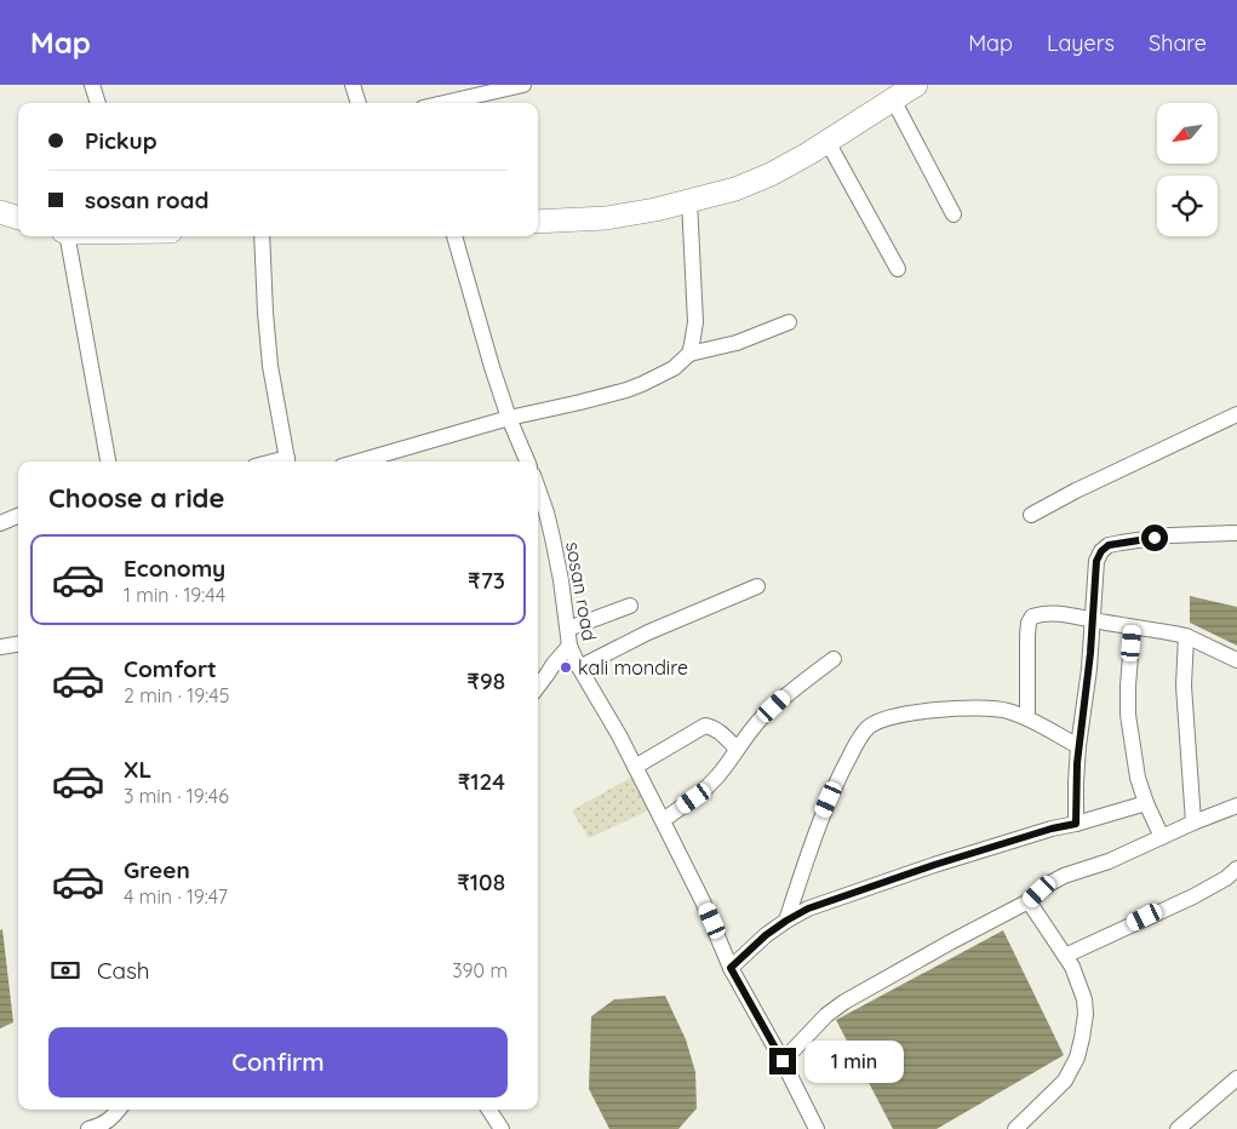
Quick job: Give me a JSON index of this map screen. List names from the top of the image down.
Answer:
{
  "streets": {
    "street": ["sosan road"]
  },
  "places": ["kali mondire"],
  "north": "bottom left",
  "page": {
    "header": "Map",
    "nav": ["Map", "Layers", "Share"],
    "banner": ["Pickup", "sosan road"],
    "heading": "Choose a ride",
    "list": [
      {
        "name": "Economy",
        "note": "1 min · 19:44",
        "value": "₹73"
      },
      {
        "name": "Comfort",
        "note": "2 min · 19:45",
        "value": "₹98"
      },
      {
        "name": "XL",
        "note": "3 min · 19:46",
        "value": "₹124"
      },
      {
        "name": "Green",
        "note": "4 min · 19:47",
        "value": "₹108"
      }
    ],
    "pay": ["Cash", "390 m"],
    "buttons": "Confirm",
    "bubble": "1 min"
  }
}
